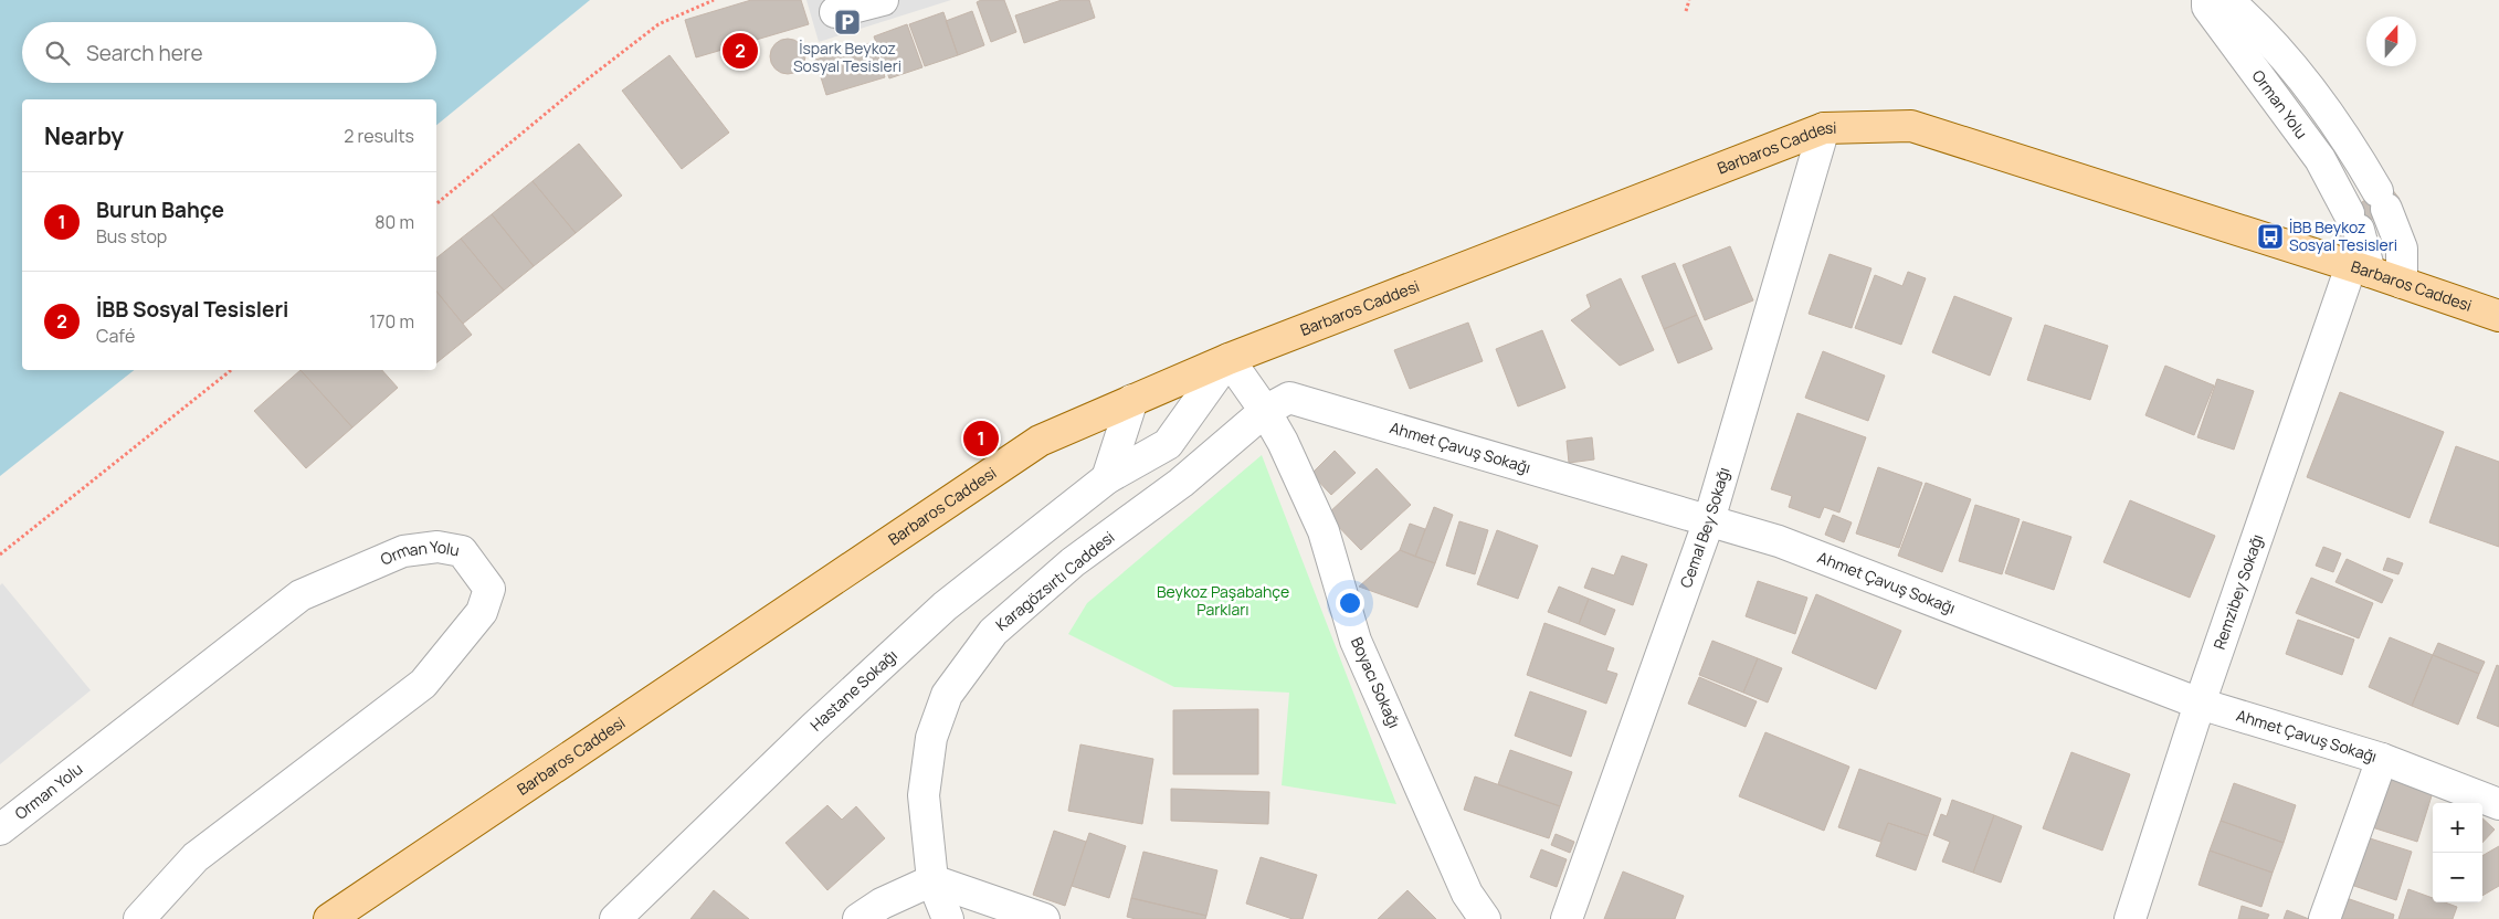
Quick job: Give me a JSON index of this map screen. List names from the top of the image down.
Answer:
{
  "streets": {
    "main road": ["Barbaros Caddesi"],
    "street": [
      "Orman Yolu",
      "Ahmet Çavuş Sokağı",
      "Cemal Bey Sokağı",
      "Karagözsırtı Caddesi",
      "Remzibey Sokağı",
      "Boyacı Sokağı",
      "Hastane Sokağı"
    ]
  },
  "crossings": [
    ["Orman Yolu", "Barbaros Caddesi"],
    ["Orman Yolu", "Remzibey Sokağı"],
    ["Barbaros Caddesi", "Cemal Bey Sokağı"],
    ["Barbaros Caddesi", "Remzibey Sokağı"],
    ["Barbaros Caddesi", "Hastane Sokağı"],
    ["Ahmet Çavuş Sokağı", "Cemal Bey Sokağı"],
    ["Ahmet Çavuş Sokağı", "Karagözsırtı Caddesi"],
    ["Ahmet Çavuş Sokağı", "Remzibey Sokağı"],
    ["Ahmet Çavuş Sokağı", "Boyacı Sokağı"],
    ["Karagözsırtı Caddesi", "Boyacı Sokağı"]
  ],
  "parks": ["Beykoz Paşabahçe Parkları"],
  "places": {
    "parking": ["İspark Beykoz Sosyal Tesisleri"],
    "bus stop": ["İBB Beykoz Sosyal Tesisleri"]
  },
  "north": "top",
  "page": {
    "search": "Search here",
    "pins": ["2", "1"],
    "heading": ["Nearby", "2 results"],
    "list": [
      {
        "mark": "1",
        "name": "Burun Bahçe",
        "note": "Bus stop",
        "value": "80 m"
      },
      {
        "mark": "2",
        "name": "İBB Sosyal Tesisleri",
        "note": "Café",
        "value": "170 m"
      }
    ],
    "map_buttons": ["+", "−"]
  }
}
